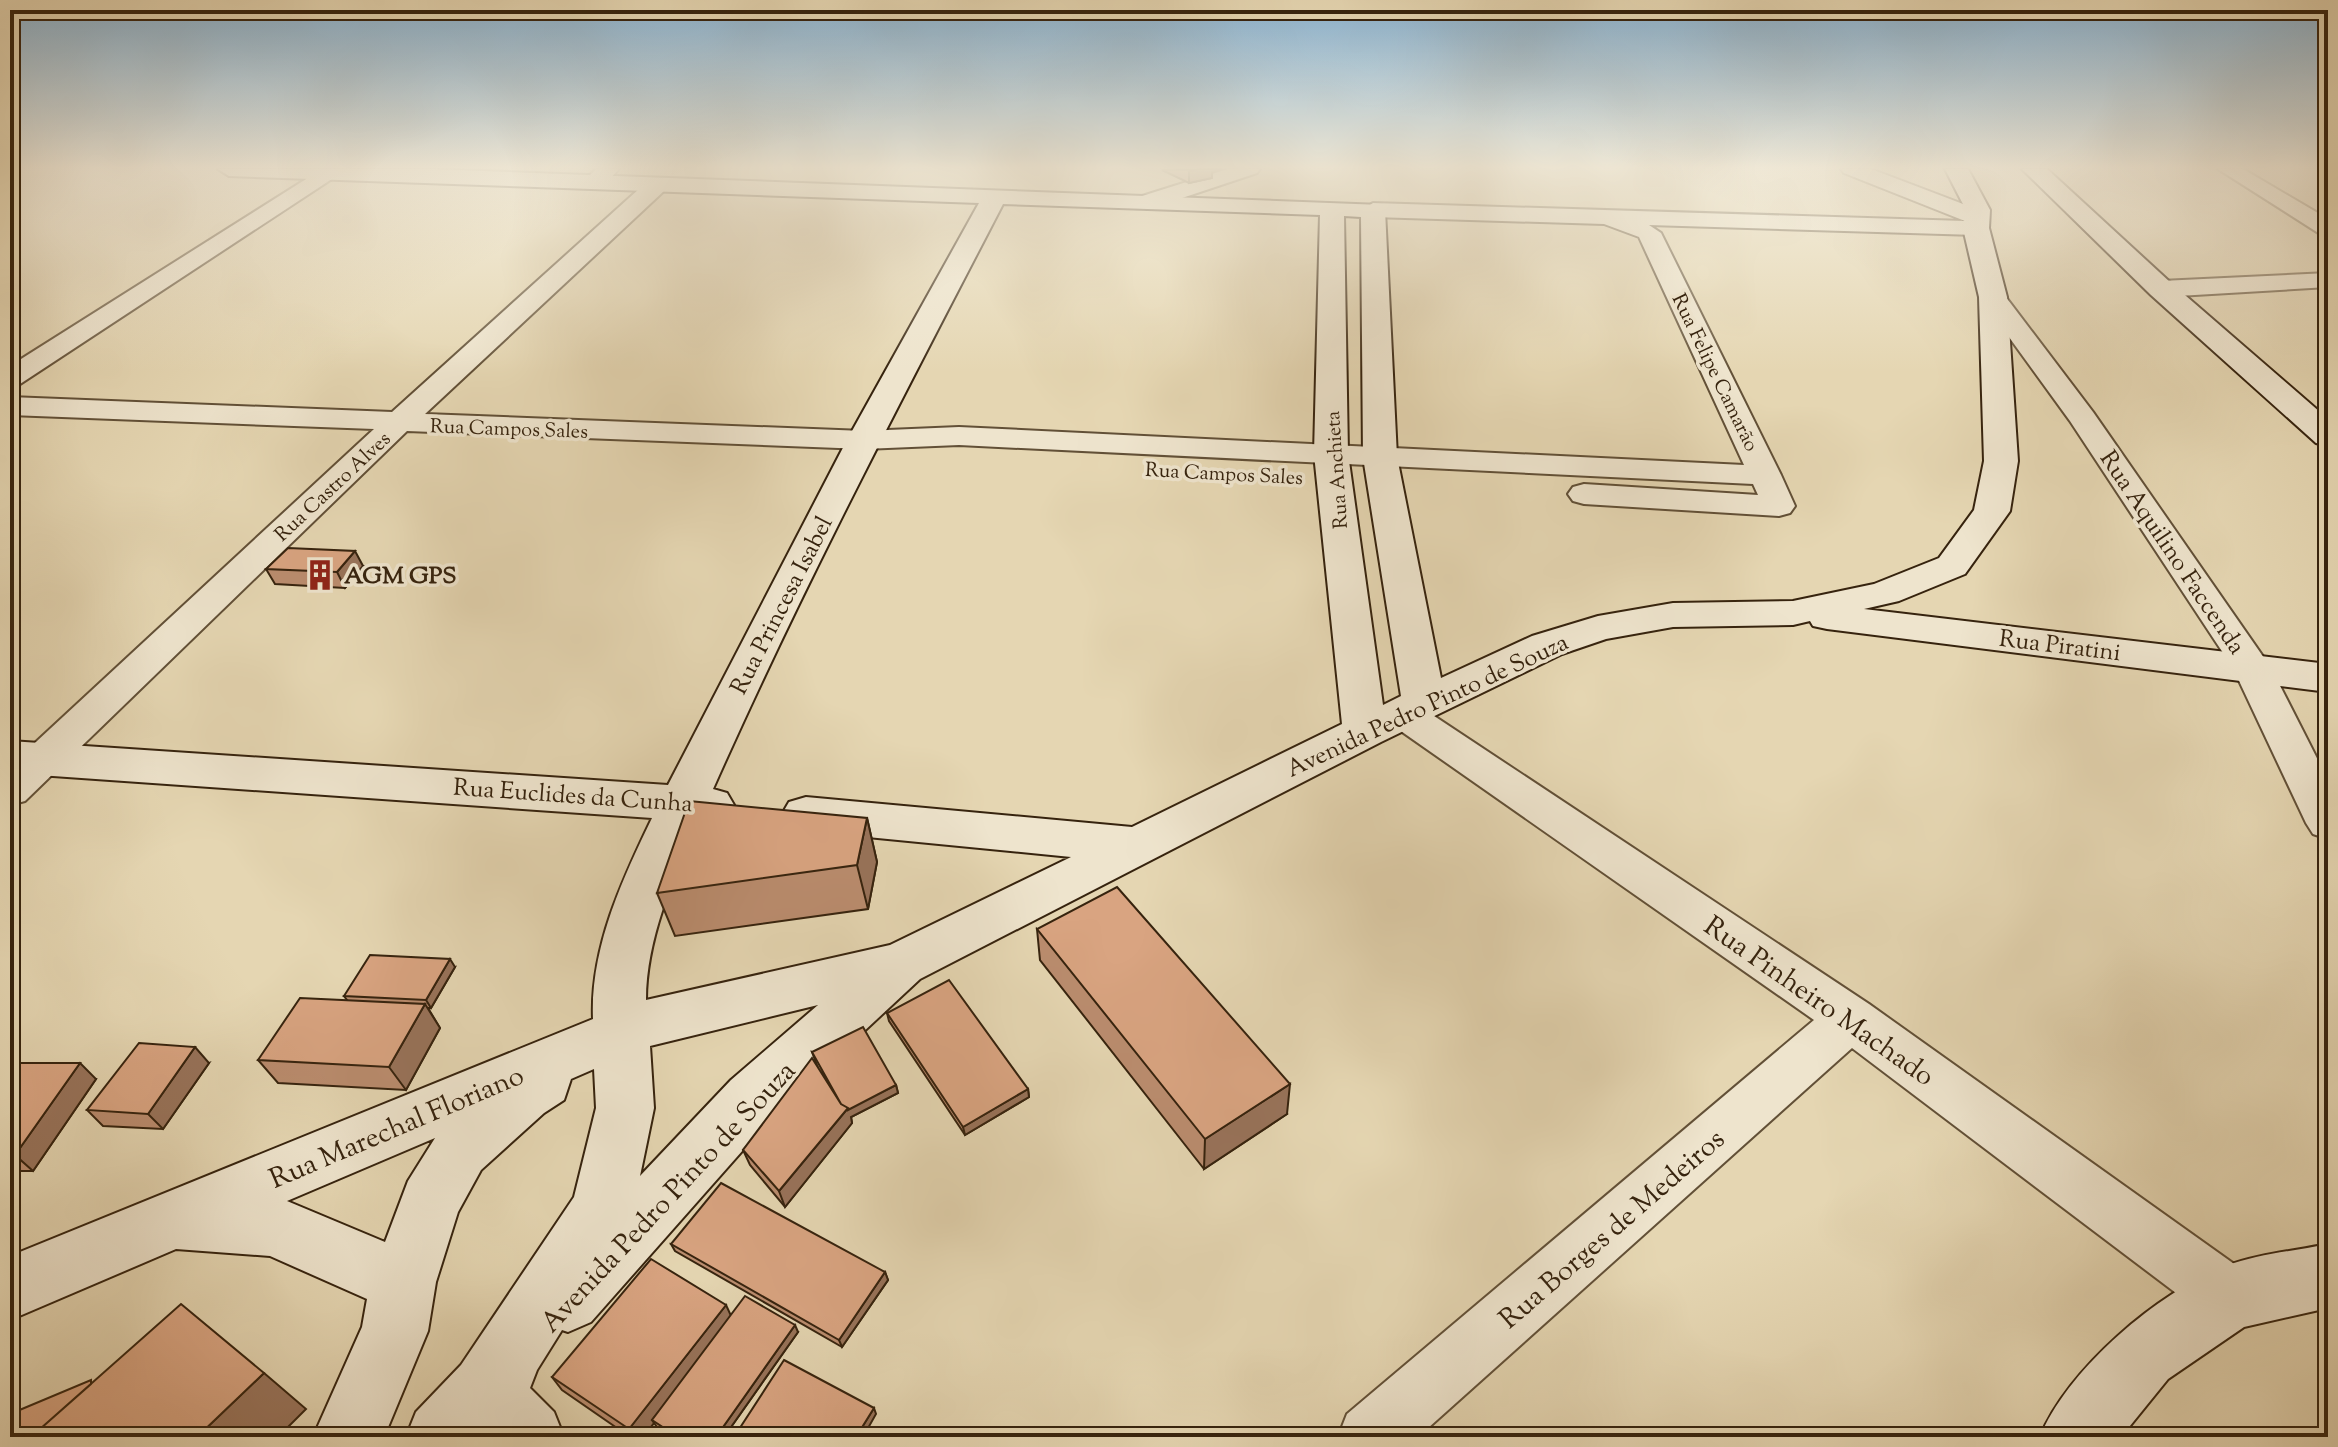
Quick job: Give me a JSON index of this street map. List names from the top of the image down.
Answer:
{
  "streets": {
    "main road": [
      "Rua Anchieta",
      "Rua Princesa Isabel",
      "Rua Piratini",
      "Avenida Pedro Pinto de Souza",
      "Rua Euclides da Cunha",
      "Rua Marechal Floriano"
    ],
    "street": [
      "Rua Felipe Camarão",
      "Rua Campos Sales",
      "Rua Castro Alves",
      "Rua Aquilino Faccenda",
      "Rua Pinheiro Machado",
      "Rua Borges de Medeiros"
    ]
  },
  "crossings": [
    ["Rua Felipe Camarão", "Rua Campos Sales"],
    ["Rua Campos Sales", "Rua Anchieta"],
    ["Rua Campos Sales", "Rua Castro Alves"],
    ["Rua Campos Sales", "Rua Princesa Isabel"],
    ["Rua Anchieta", "Avenida Pedro Pinto de Souza"],
    ["Rua Anchieta", "Rua Pinheiro Machado"],
    ["Rua Castro Alves", "Rua Euclides da Cunha"],
    ["Rua Aquilino Faccenda", "Rua Piratini"],
    ["Rua Aquilino Faccenda", "Avenida Pedro Pinto de Souza"],
    ["Rua Princesa Isabel", "Avenida Pedro Pinto de Souza"],
    ["Rua Princesa Isabel", "Rua Euclides da Cunha"],
    ["Rua Princesa Isabel", "Rua Marechal Floriano"],
    ["Rua Piratini", "Avenida Pedro Pinto de Souza"],
    ["Avenida Pedro Pinto de Souza", "Rua Euclides da Cunha"],
    ["Avenida Pedro Pinto de Souza", "Rua Pinheiro Machado"],
    ["Avenida Pedro Pinto de Souza", "Rua Marechal Floriano"],
    ["Rua Pinheiro Machado", "Rua Borges de Medeiros"]
  ],
  "places": {
    "building": ["AGM GPS"]
  }
}
